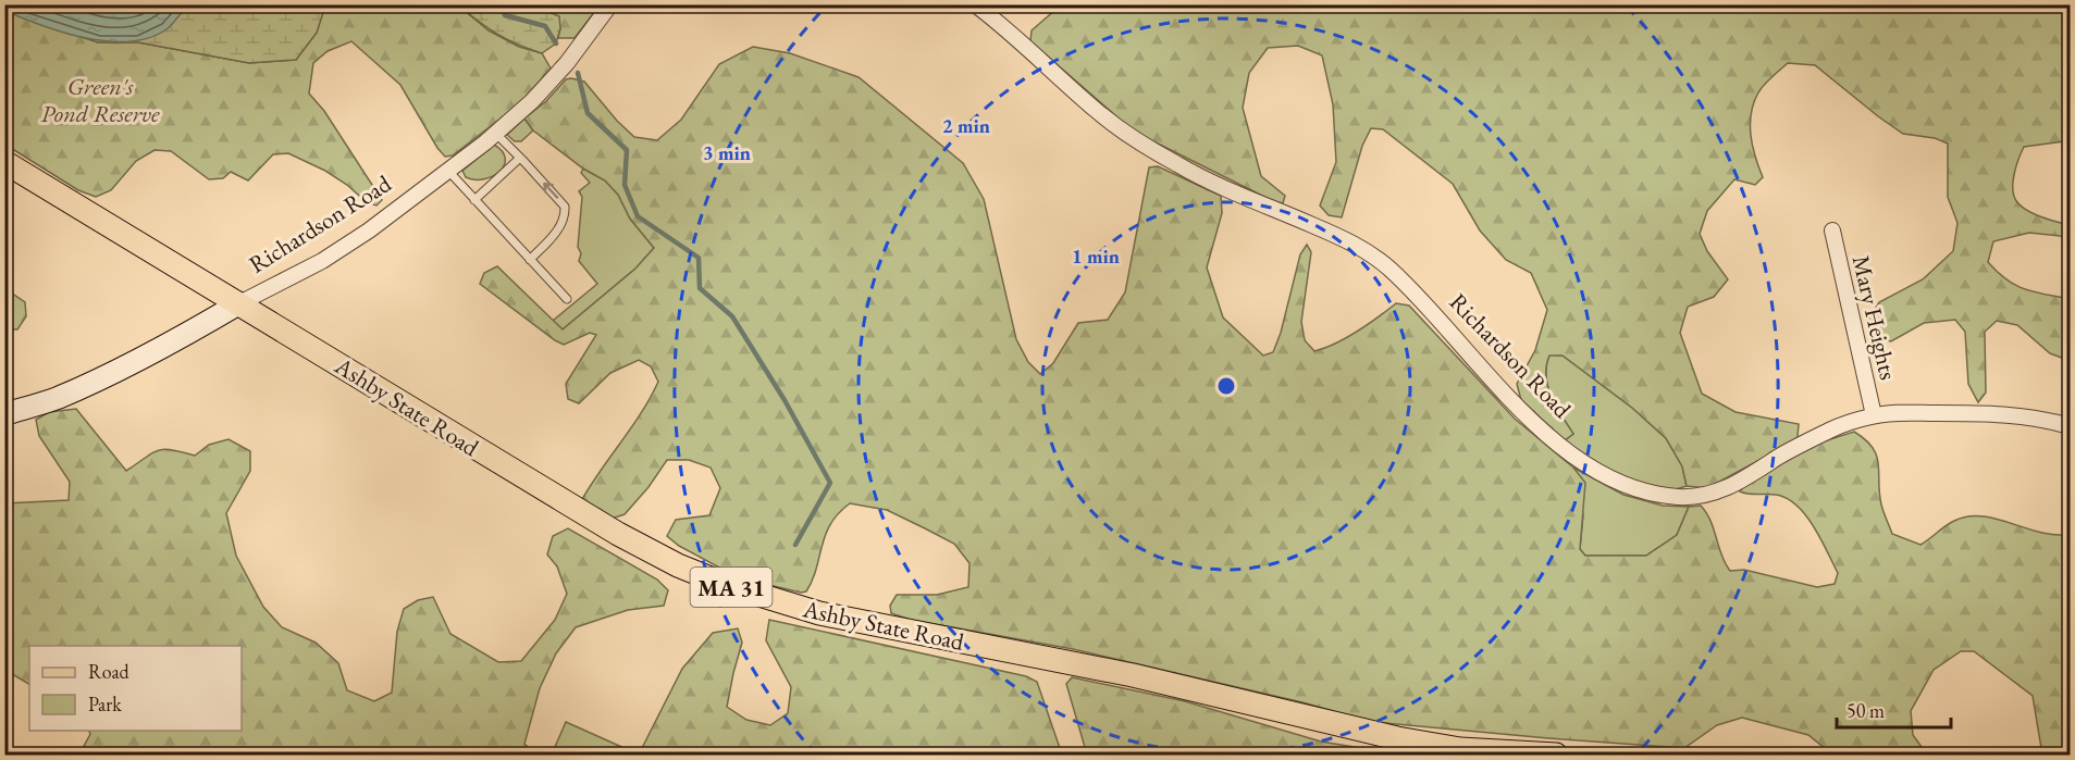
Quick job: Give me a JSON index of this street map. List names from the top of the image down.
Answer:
{
  "streets": {
    "main road": ["Ashby State Road", "MA 31"],
    "street": ["Richardson Road", "Mary Heights"]
  },
  "crossings": [
    ["Richardson Road", "Mary Heights"],
    ["Richardson Road", "Ashby State Road"]
  ],
  "parks": ["Green's Pond Reserve"],
  "legend": ["Road", "Park"],
  "scale_bar": "50 m",
  "rings": ["2 min", "3 min", "1 min"]
}
